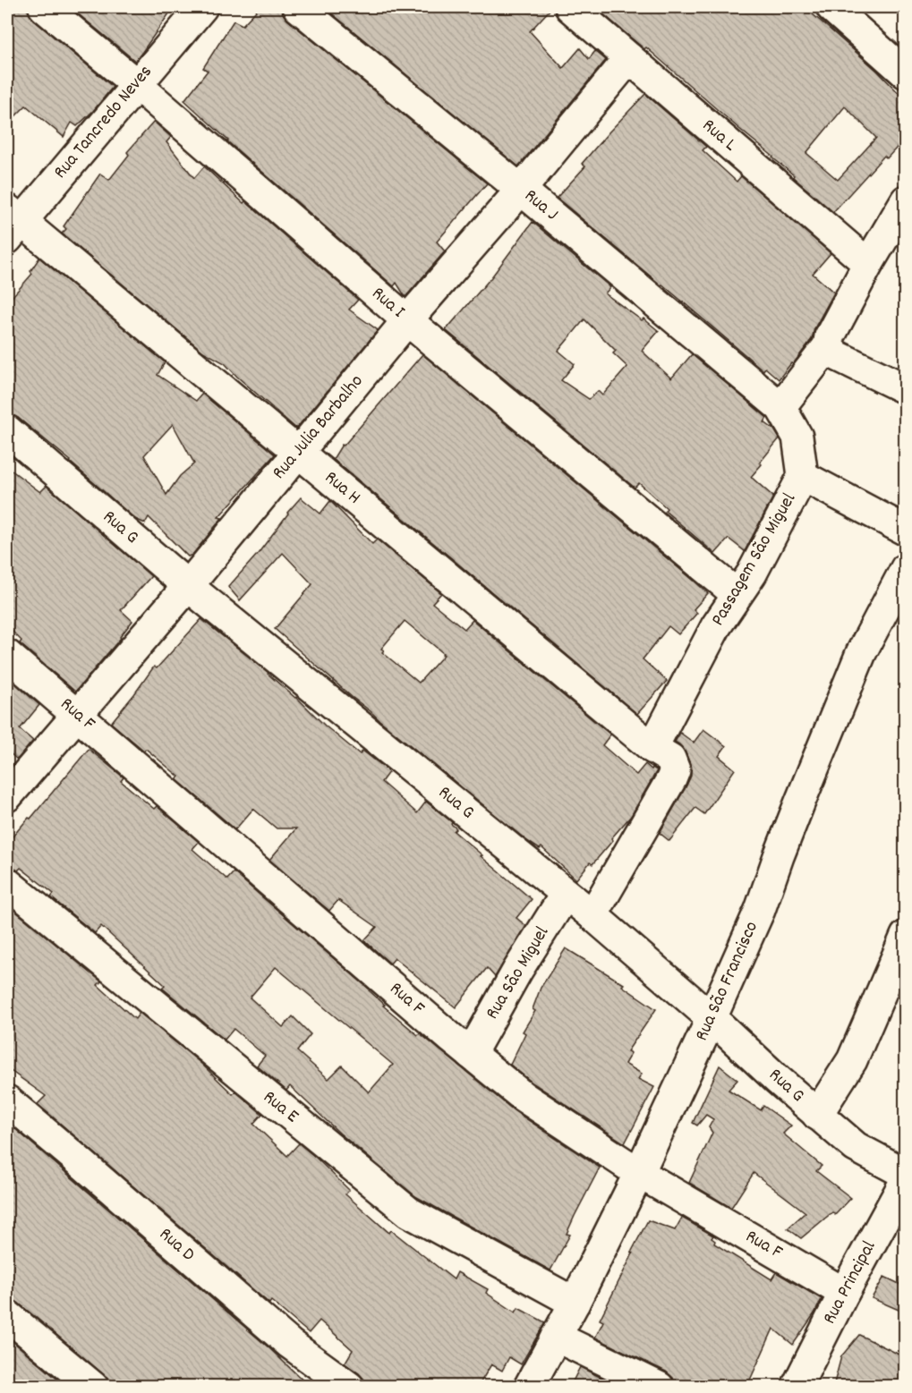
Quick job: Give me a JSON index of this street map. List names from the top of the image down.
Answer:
{
  "streets": {
    "street": [
      "Rua Tancredo Neves",
      "Rua L",
      "Rua J",
      "Rua I",
      "Rua Julia Barbalho",
      "Rua H",
      "Rua G",
      "Passagem São Miguel",
      "Rua F",
      "Rua São Miguel",
      "Rua São Francisco",
      "Rua E",
      "Rua D",
      "Rua Principal"
    ]
  },
  "crossings": [
    ["Rua Tancredo Neves", "Rua I"],
    ["Rua Tancredo Neves", "Rua H"],
    ["Rua L", "Rua Julia Barbalho"],
    ["Rua J", "Rua Julia Barbalho"],
    ["Rua J", "Passagem São Miguel"],
    ["Rua I", "Rua Julia Barbalho"],
    ["Rua I", "Passagem São Miguel"],
    ["Rua Julia Barbalho", "Rua H"],
    ["Rua Julia Barbalho", "Rua G"],
    ["Rua Julia Barbalho", "Rua F"],
    ["Rua H", "Passagem São Miguel"],
    ["Rua G", "Rua São Miguel"],
    ["Rua G", "Rua São Francisco"],
    ["Rua F", "Rua São Miguel"],
    ["Rua F", "Rua São Francisco"],
    ["Rua F", "Rua Principal"],
    ["Rua São Francisco", "Rua E"]
  ]
}
